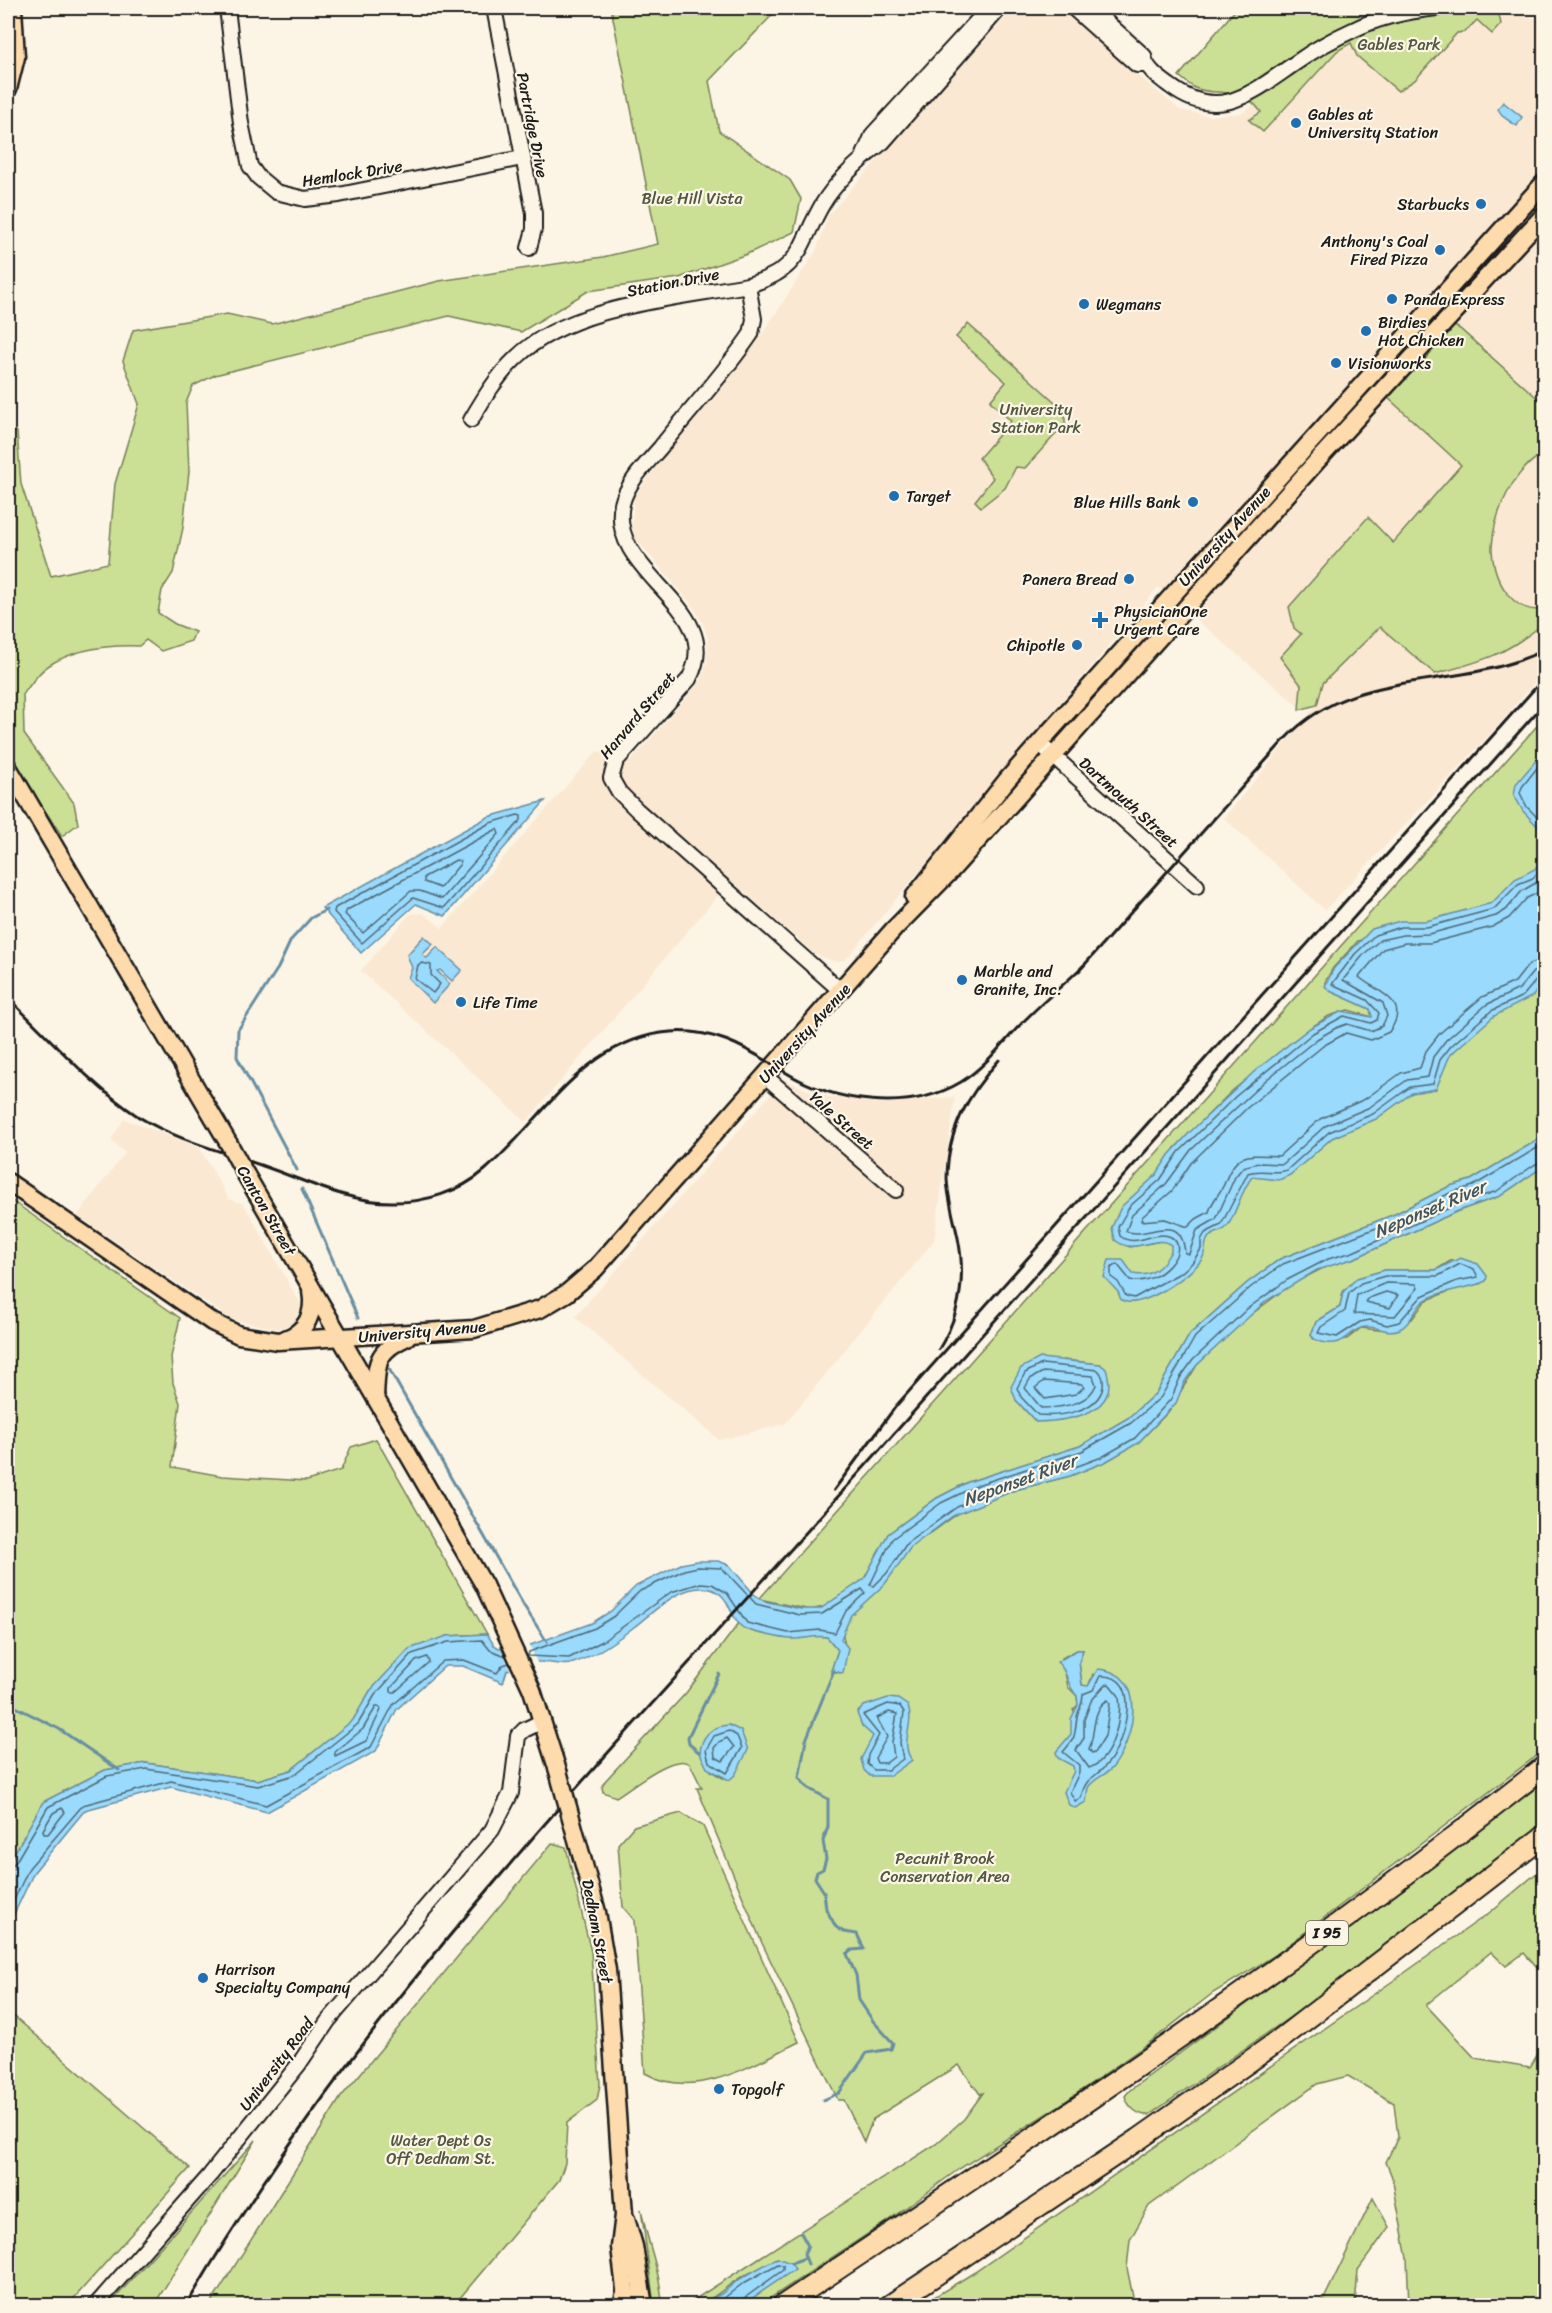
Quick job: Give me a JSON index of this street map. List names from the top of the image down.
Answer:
{
  "streets": {
    "highway": ["I 95"],
    "main road": ["University Avenue", "Canton Street", "Dedham Street"],
    "street": [
      "Partridge Drive",
      "Hemlock Drive",
      "Station Drive",
      "Harvard Street",
      "Dartmouth Street",
      "Yale Street",
      "University Road"
    ]
  },
  "crossings": [
    ["Partridge Drive", "Hemlock Drive"],
    ["Station Drive", "Harvard Street"],
    ["University Avenue", "Harvard Street"],
    ["University Avenue", "Dartmouth Street"],
    ["University Avenue", "Yale Street"],
    ["University Avenue", "Canton Street"],
    ["Canton Street", "Dedham Street"],
    ["Dedham Street", "University Road"]
  ],
  "water": ["Neponset River"],
  "parks": [
    "Gables Park",
    "Blue Hill Vista",
    "University Station Park",
    "Pecunit Brook Conservation Area",
    "Water Dept Os Off Dedham St."
  ],
  "places": {
    "other": [
      "Gables at University Station",
      "Starbucks",
      "Anthony's Coal Fired Pizza",
      "Panda Express",
      "Wegmans",
      "Birdies Hot Chicken",
      "Visionworks",
      "Target",
      "Blue Hills Bank",
      "Panera Bread",
      "Chipotle",
      "Marble and Granite, Inc.",
      "Life Time",
      "Harrison Specialty Company",
      "Topgolf"
    ],
    "health": ["PhysicianOne Urgent Care"]
  }
}
